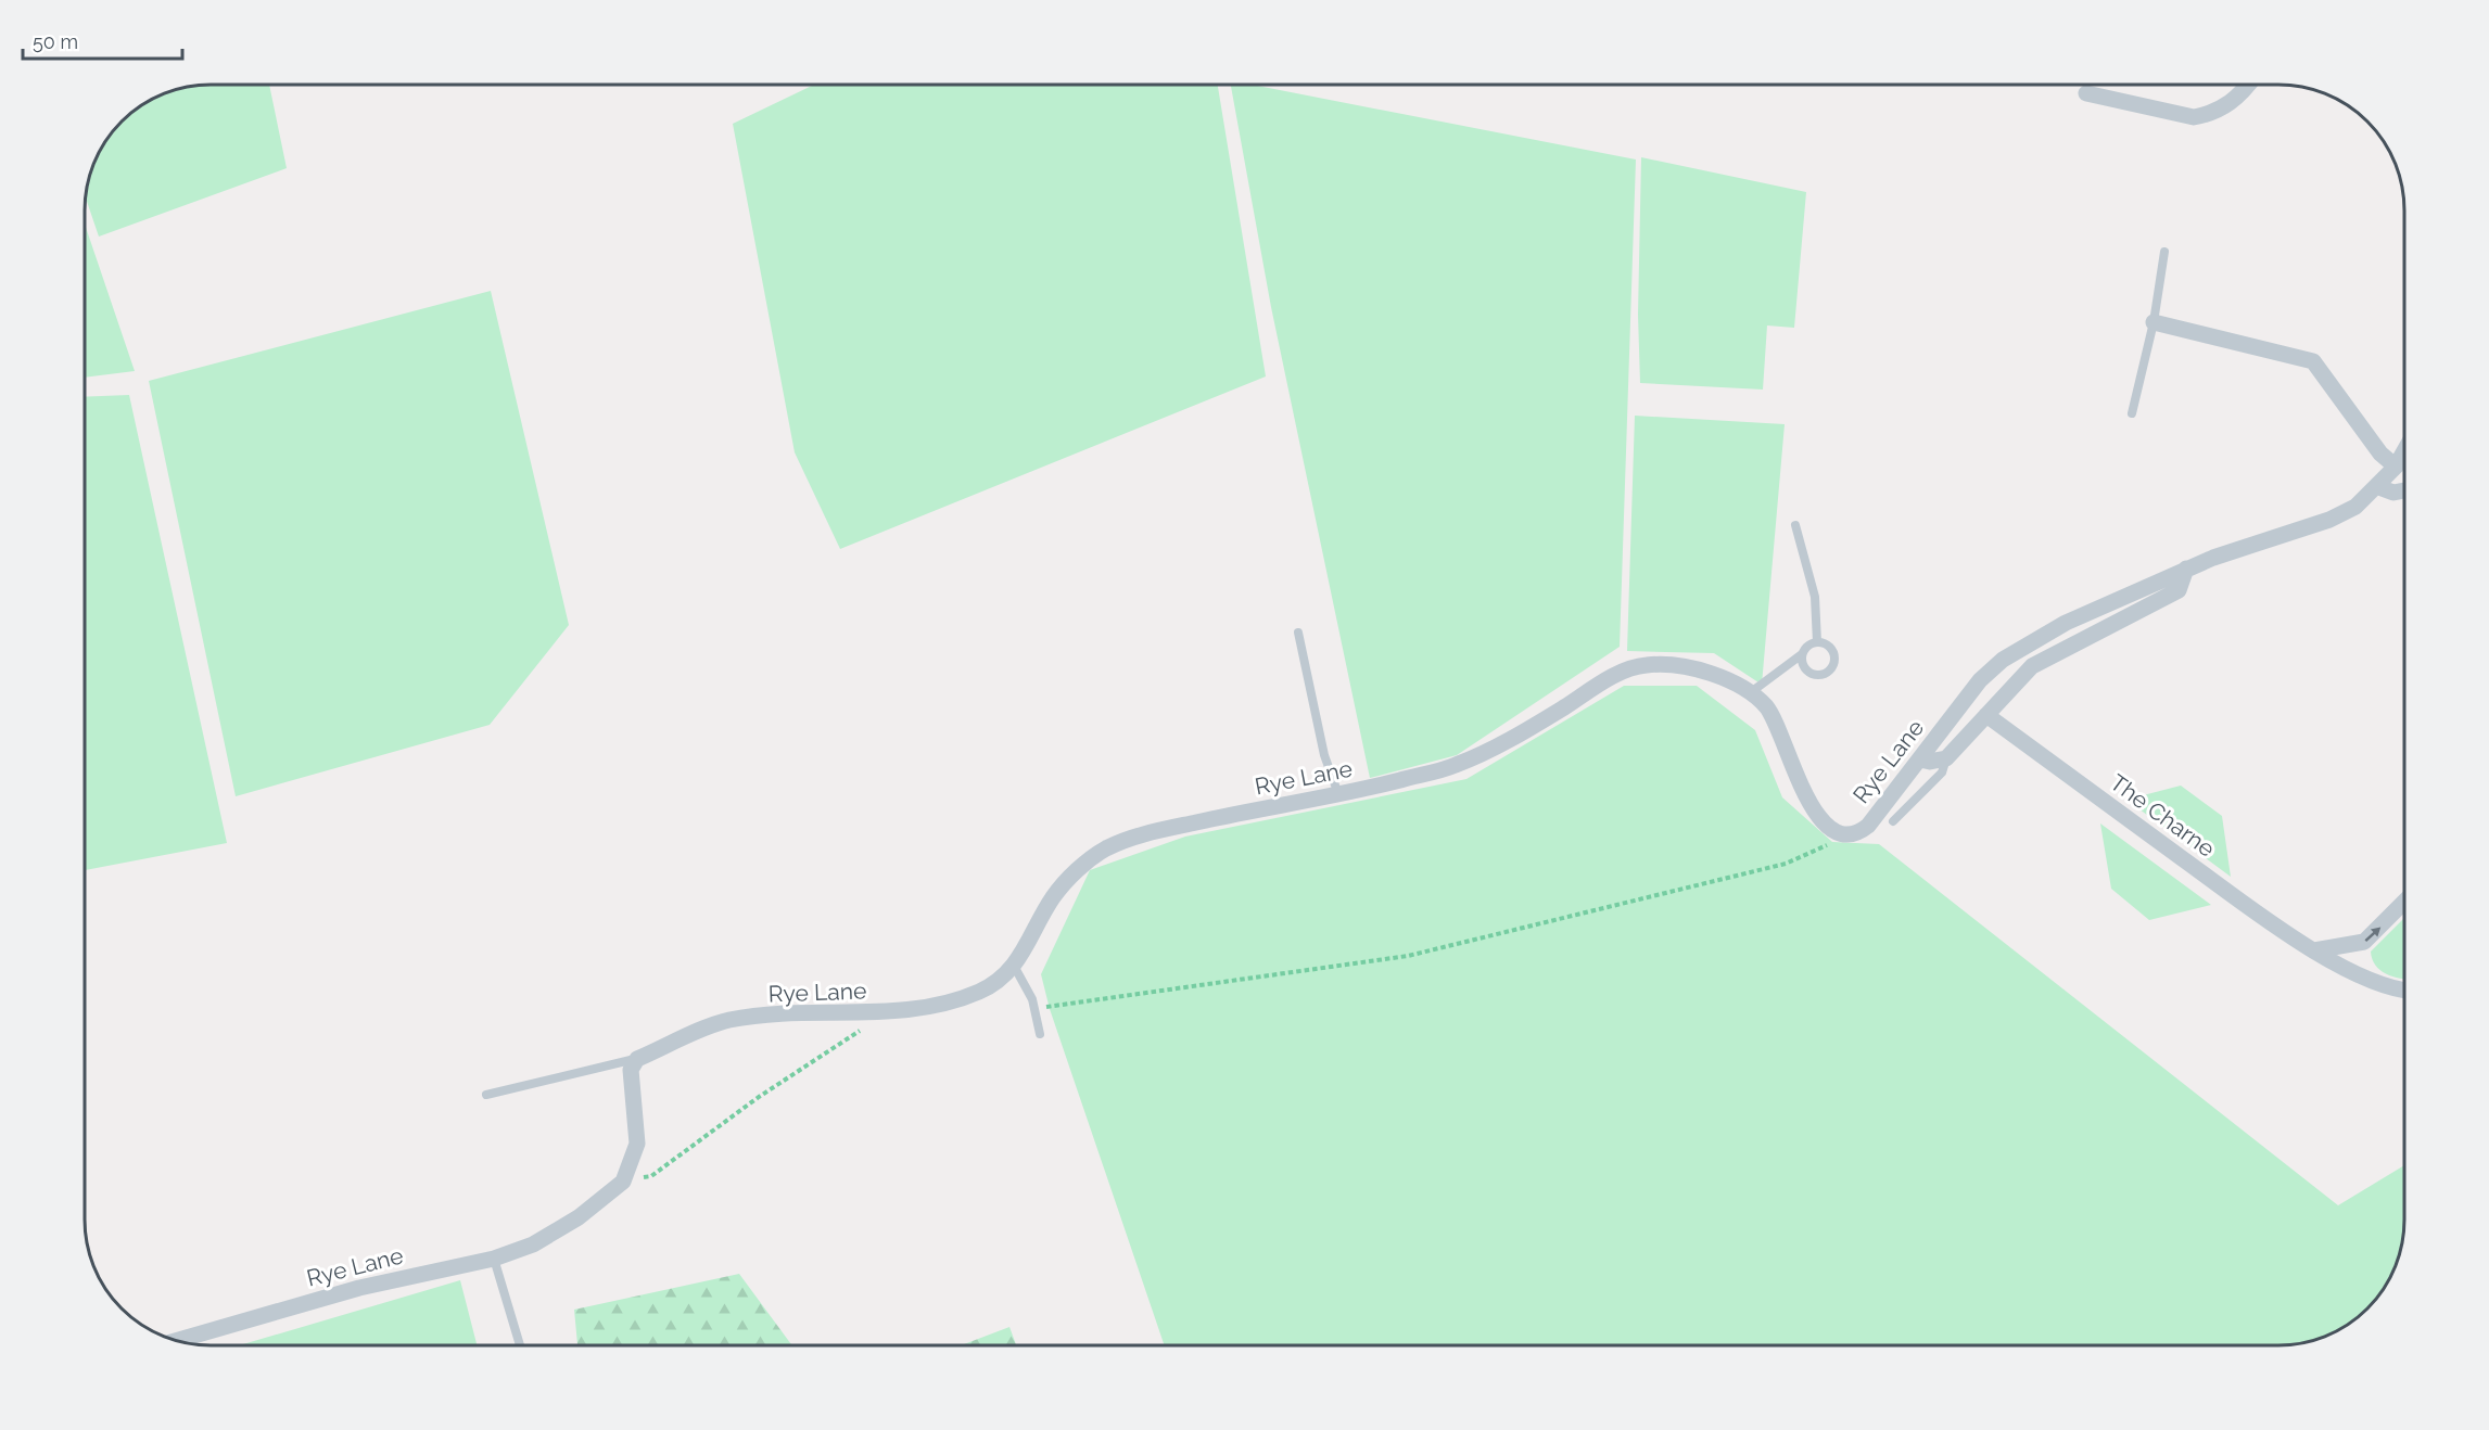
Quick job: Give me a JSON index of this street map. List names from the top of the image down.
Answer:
{
  "streets": {
    "street": ["Rye Lane", "The Charne"]
  },
  "scale_bar": "50 m"
}
